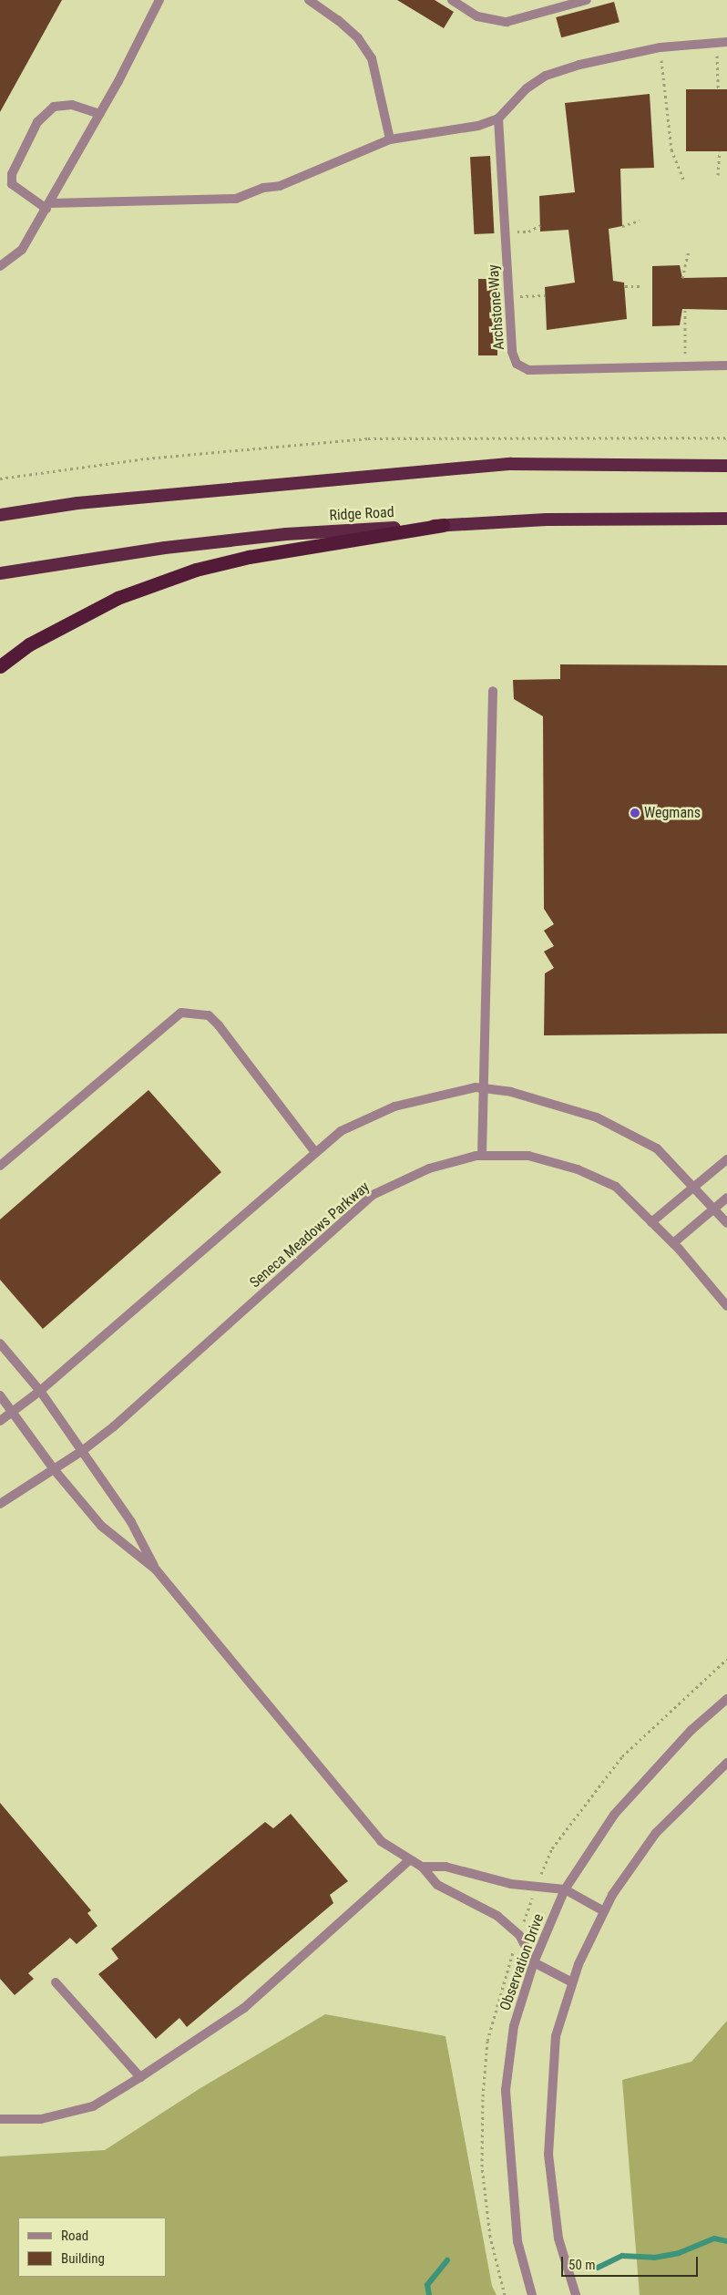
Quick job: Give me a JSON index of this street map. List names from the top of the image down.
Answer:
{
  "streets": {
    "highway": ["Ridge Road"],
    "street": ["Archstone Way", "Seneca Meadows Parkway", "Observation Drive"]
  },
  "places": ["Wegmans"],
  "legend": ["Road", "Building"],
  "scale_bar": "50 m"
}
